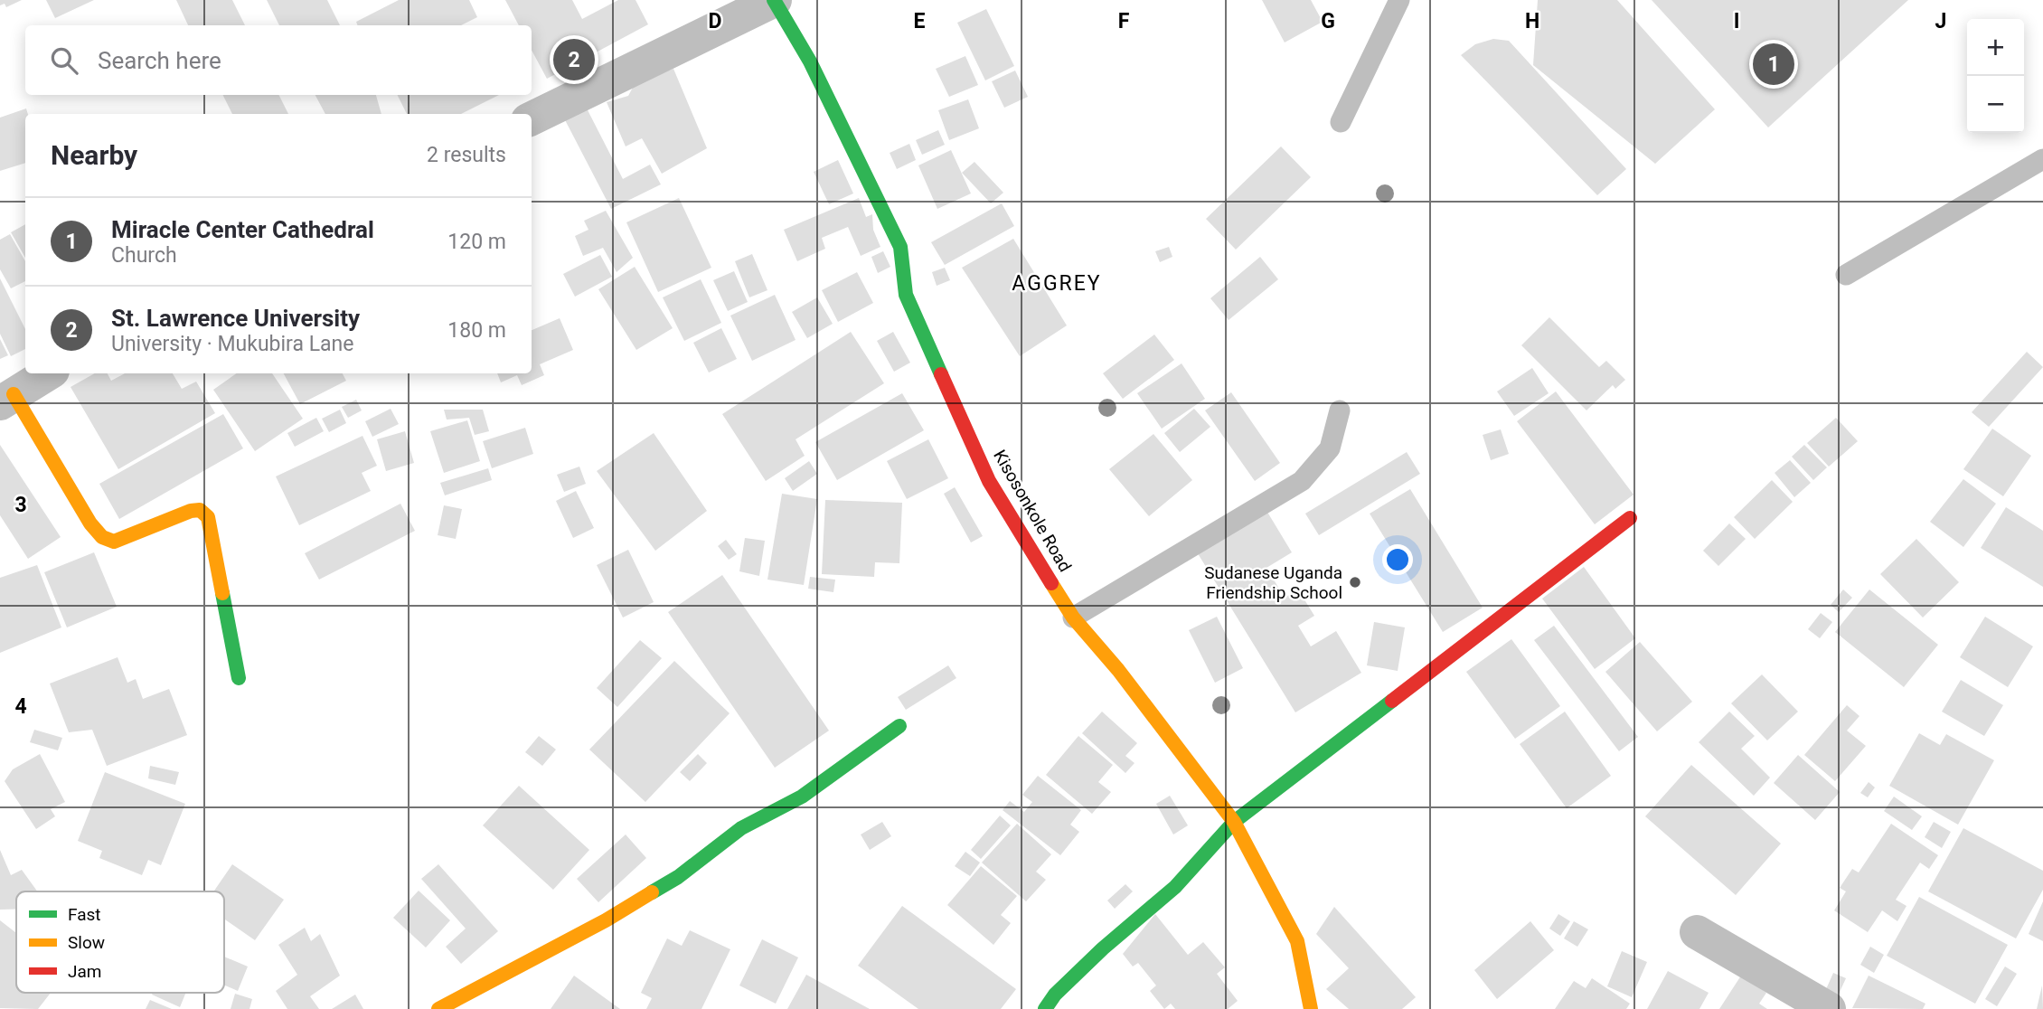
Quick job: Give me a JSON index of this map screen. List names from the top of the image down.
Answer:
{
  "streets": {
    "street": ["Kisosonkole Road"]
  },
  "districts": ["AGGREY"],
  "places": ["Sudanese Uganda Friendship School"],
  "legend": ["Fast", "Slow", "Jam"],
  "page": {
    "map_buttons": ["+", "−"],
    "search": "Search here",
    "pins": ["2", "1"],
    "heading": ["Nearby", "2 results"],
    "list": [
      {
        "mark": "1",
        "name": "Miracle Center Cathedral",
        "note": "Church",
        "value": "120 m"
      },
      {
        "mark": "2",
        "name": "St. Lawrence University",
        "note": "University · Mukubira Lane",
        "value": "180 m"
      }
    ]
  },
  "grid": {
    "columns": [
      "D",
      "E",
      "F",
      "G",
      "H",
      "I",
      "J"
    ],
    "rows": ["3", "4"]
  }
}
